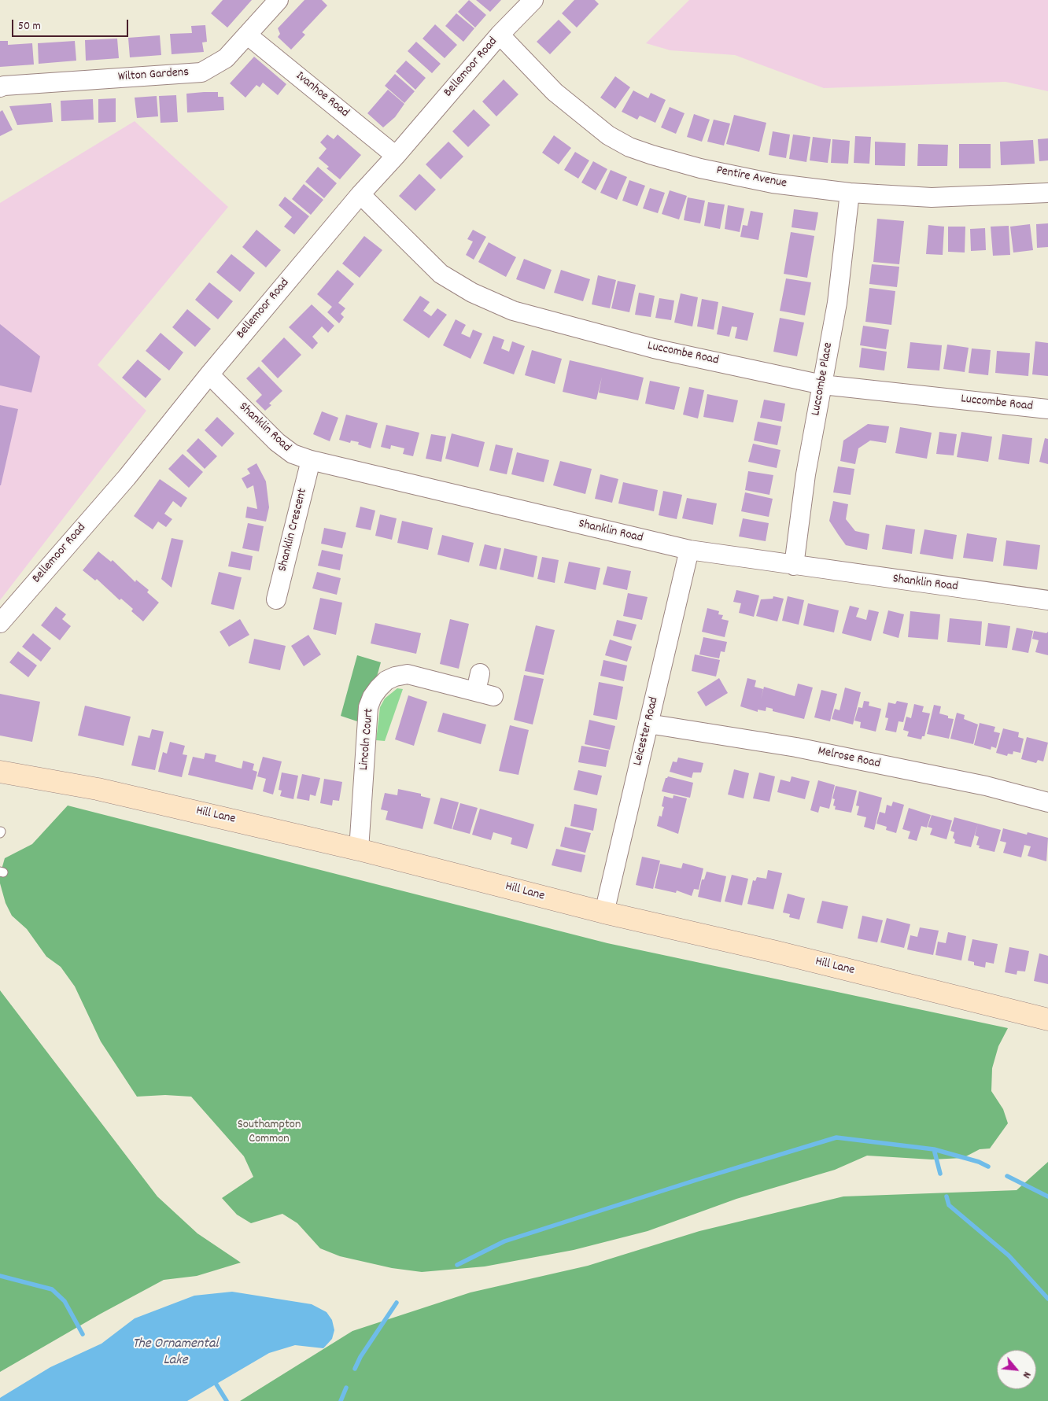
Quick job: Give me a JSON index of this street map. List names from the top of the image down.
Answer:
{
  "streets": {
    "street": [
      "Bellemoor Road",
      "Wilton Gardens",
      "Ivanhoe Road",
      "Pentire Avenue",
      "Luccombe Road",
      "Luccombe Place",
      "Shanklin Road",
      "Shanklin Crescent",
      "Leicester Road",
      "Lincoln Court",
      "Melrose Road",
      "Hill Lane"
    ]
  },
  "crossings": [
    ["Bellemoor Road", "Ivanhoe Road"],
    ["Bellemoor Road", "Pentire Avenue"],
    ["Bellemoor Road", "Luccombe Road"],
    ["Bellemoor Road", "Shanklin Road"],
    ["Wilton Gardens", "Ivanhoe Road"],
    ["Pentire Avenue", "Luccombe Place"],
    ["Luccombe Road", "Luccombe Place"],
    ["Luccombe Place", "Shanklin Road"],
    ["Shanklin Road", "Shanklin Crescent"],
    ["Shanklin Road", "Leicester Road"],
    ["Leicester Road", "Melrose Road"],
    ["Leicester Road", "Hill Lane"],
    ["Lincoln Court", "Hill Lane"]
  ],
  "water": ["The Ornamental Lake"],
  "parks": ["Southampton Common"],
  "scale_bar": "50 m",
  "north": "bottom right"
}
